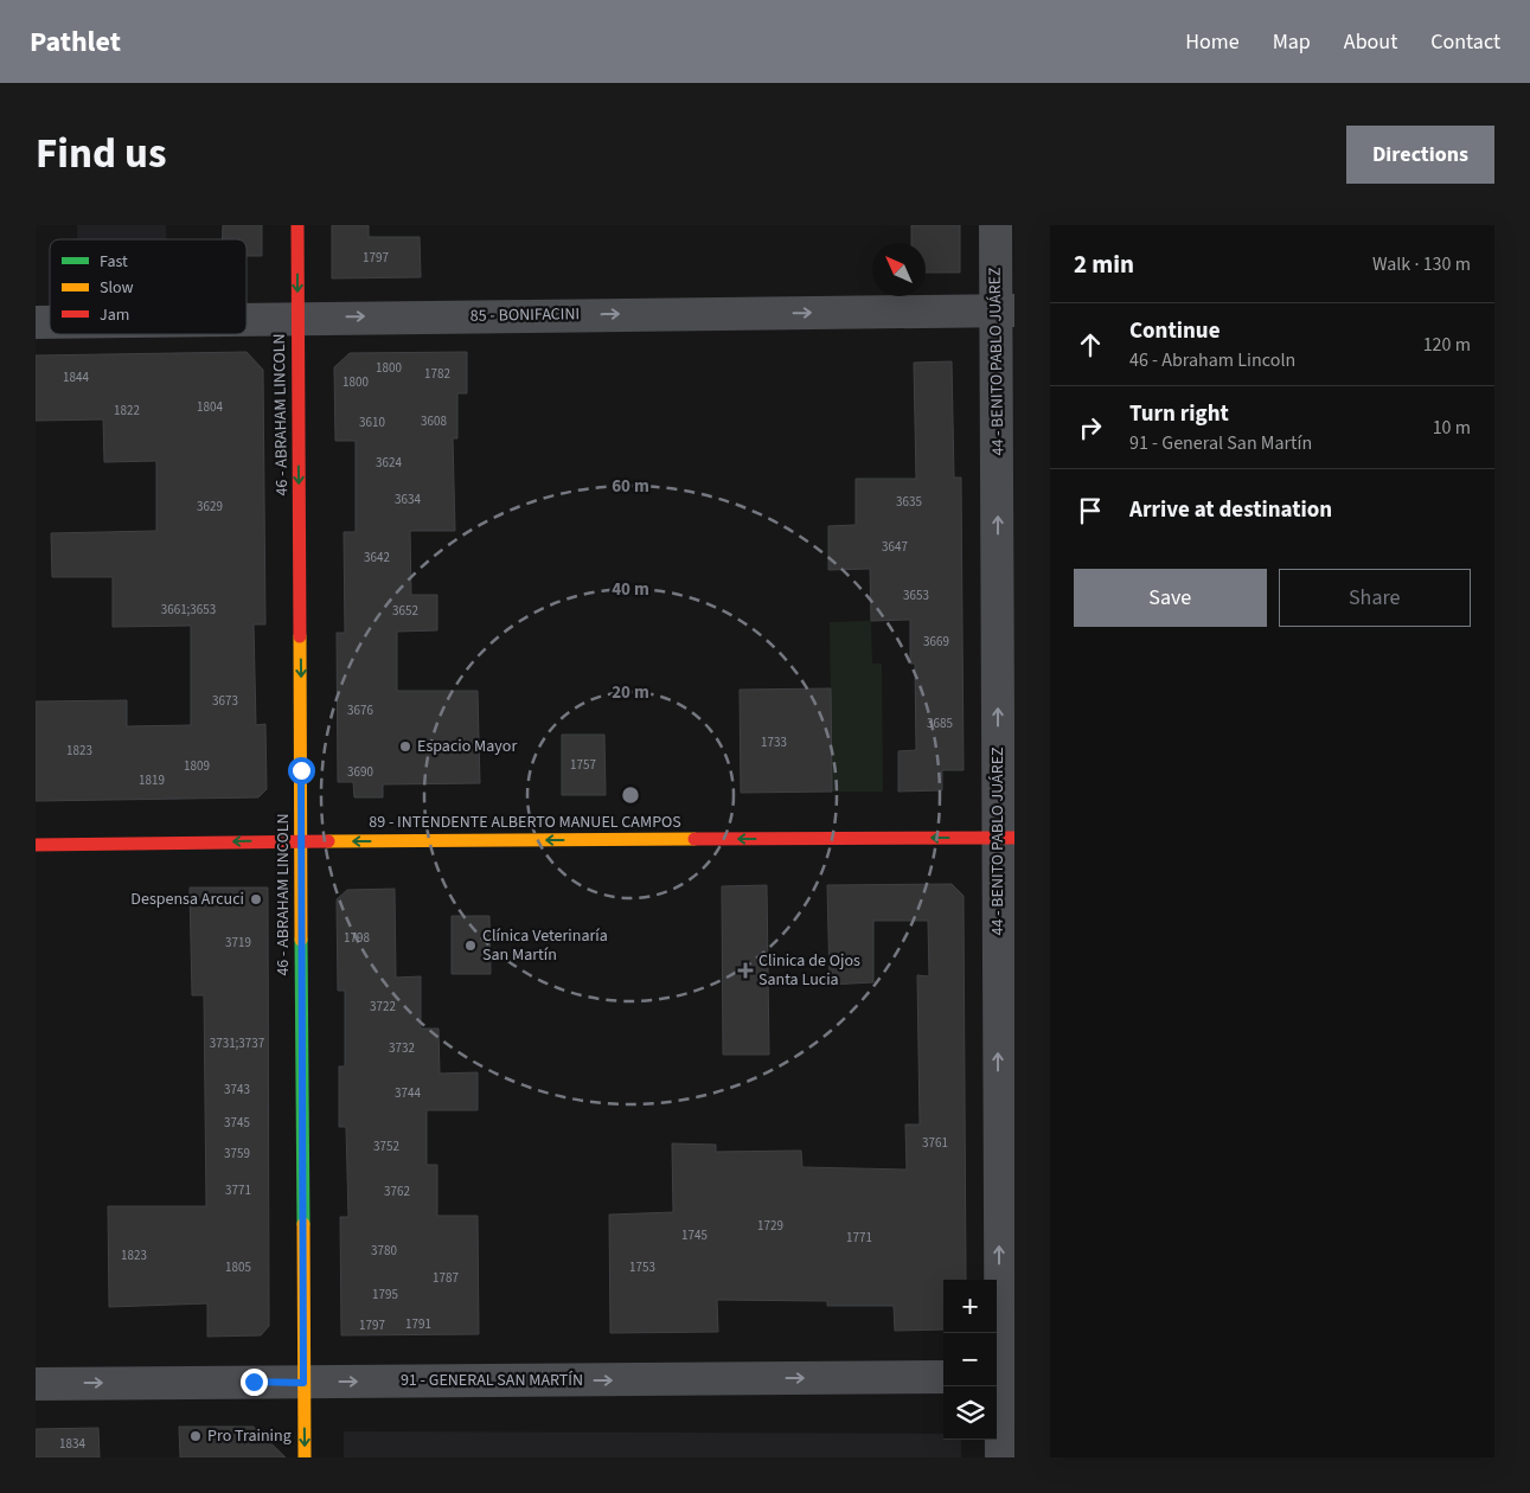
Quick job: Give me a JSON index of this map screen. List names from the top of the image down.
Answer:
{
  "streets": {
    "street": [
      "85 - BONIFACINI",
      "44 - BENITO PABLO JUÁREZ",
      "46 - ABRAHAM LINCOLN",
      "89 - INTENDENTE ALBERTO MANUEL CAMPOS",
      "91 - GENERAL SAN MARTÍN"
    ]
  },
  "crossings": [
    ["85 - BONIFACINI", "44 - BENITO PABLO JUÁREZ"],
    ["85 - BONIFACINI", "46 - ABRAHAM LINCOLN"],
    ["44 - BENITO PABLO JUÁREZ", "89 - INTENDENTE ALBERTO MANUEL CAMPOS"],
    ["46 - ABRAHAM LINCOLN", "89 - INTENDENTE ALBERTO MANUEL CAMPOS"],
    ["46 - ABRAHAM LINCOLN", "91 - GENERAL SAN MARTÍN"]
  ],
  "one_way": [
    "85 - BONIFACINI",
    "44 - BENITO PABLO JUÁREZ",
    "46 - ABRAHAM LINCOLN",
    "89 - INTENDENTE ALBERTO MANUEL CAMPOS",
    "91 - GENERAL SAN MARTÍN"
  ],
  "places": {
    "other": [
      "Espacio Mayor",
      "Despensa Arcuci",
      "Clínica Veterinaría San Martín",
      "Pro Training"
    ],
    "health": ["Clinica de Ojos Santa Lucia"]
  },
  "house_numbers": [
    "1797",
    "1800",
    "1782",
    "1844",
    "1800",
    "1804",
    "1822",
    "3608",
    "3610",
    "3624",
    "3634",
    "3635",
    "3629",
    "3647",
    "3642",
    "3653",
    "3661;3653",
    "3652",
    "3669",
    "3673",
    "3676",
    "3685",
    "1733",
    "1823",
    "1757",
    "1809",
    "3690",
    "1819",
    "1798",
    "3719",
    "3722",
    "3731;3737",
    "3732",
    "3743",
    "3744",
    "3745",
    "3761",
    "3752",
    "3759",
    "3771",
    "3762",
    "1729",
    "1745",
    "1771",
    "3780",
    "1823",
    "1805",
    "1753",
    "1787",
    "1795",
    "1791",
    "1797",
    "1834"
  ],
  "legend": ["Fast", "Slow", "Jam"],
  "north": "top left",
  "page": {
    "header": "Pathlet",
    "nav": [
      "Home",
      "Map",
      "About",
      "Contact"
    ],
    "title": "Find us",
    "buttons": [
      "Directions",
      ["Save", "Share"]
    ],
    "heading": ["2 min", "Walk · 130 m"],
    "list": [
      ["Continue", "46 - Abraham Lincoln", "120 m"],
      ["Turn right", "91 - General San Martín", "10 m"],
      "Arrive at destination"
    ],
    "map_buttons": ["+", "−"]
  },
  "rings": ["60 m", "40 m", "20 m"]
}
